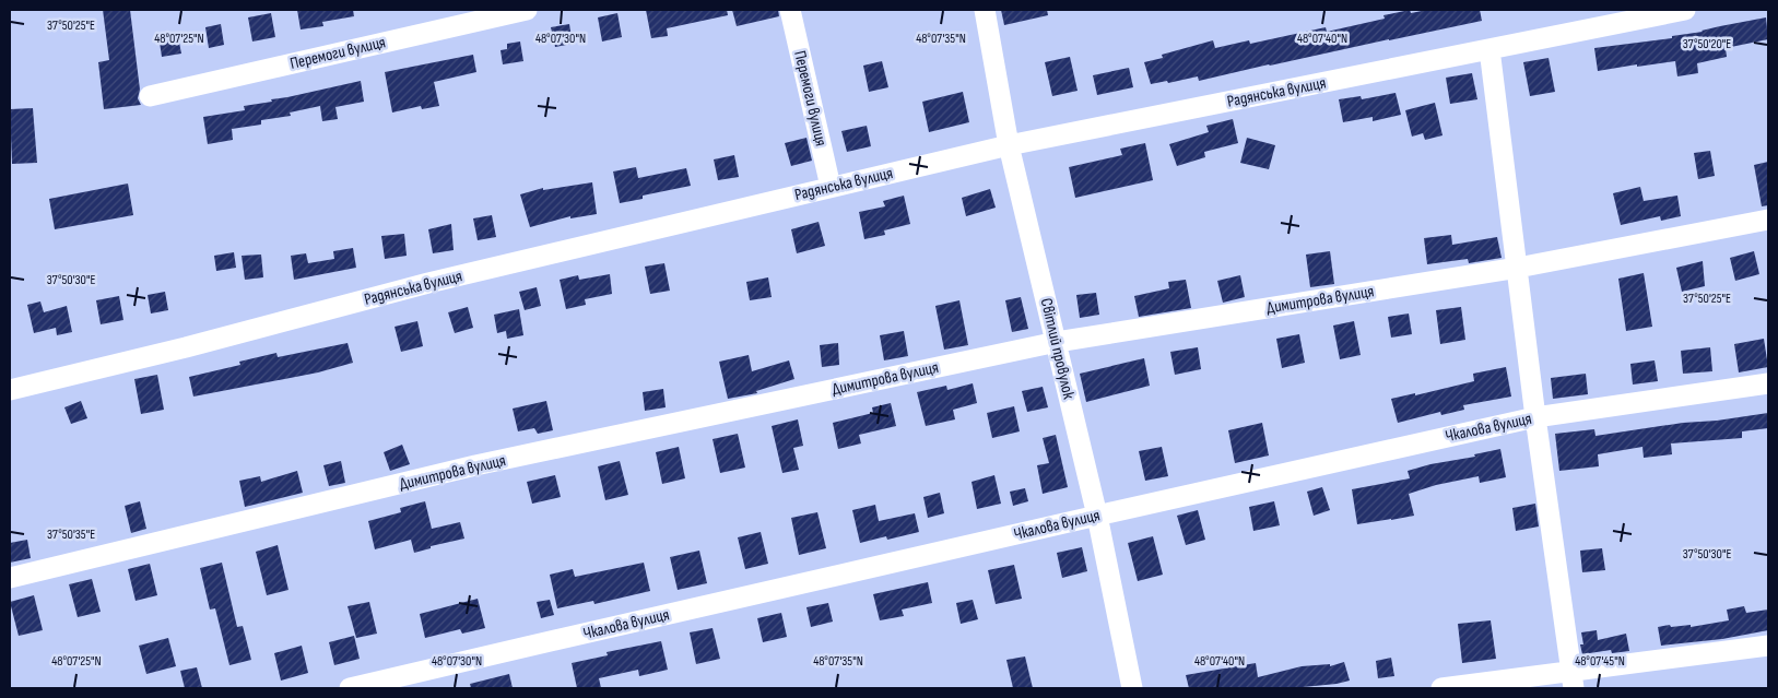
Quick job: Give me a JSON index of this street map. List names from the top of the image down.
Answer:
{
  "streets": {
    "street": [
      "Перемоги вулиця",
      "Радянська вулиця",
      "Димитрова вулиця",
      "Світлий провулок",
      "Чкалова вулиця"
    ]
  },
  "crossings": [
    ["Перемоги вулиця", "Радянська вулиця"],
    ["Радянська вулиця", "Світлий провулок"],
    ["Димитрова вулиця", "Світлий провулок"],
    ["Світлий провулок", "Чкалова вулиця"]
  ],
  "coordinates": [
    "37°50'25\"E",
    "48°07'35\"N",
    "48°07'40\"N",
    "48°07'25\"N",
    "48°07'30\"N",
    "37°50'20\"E",
    "37°50'30\"E",
    "37°50'35\"E",
    "48°07'45\"N"
  ]
}
